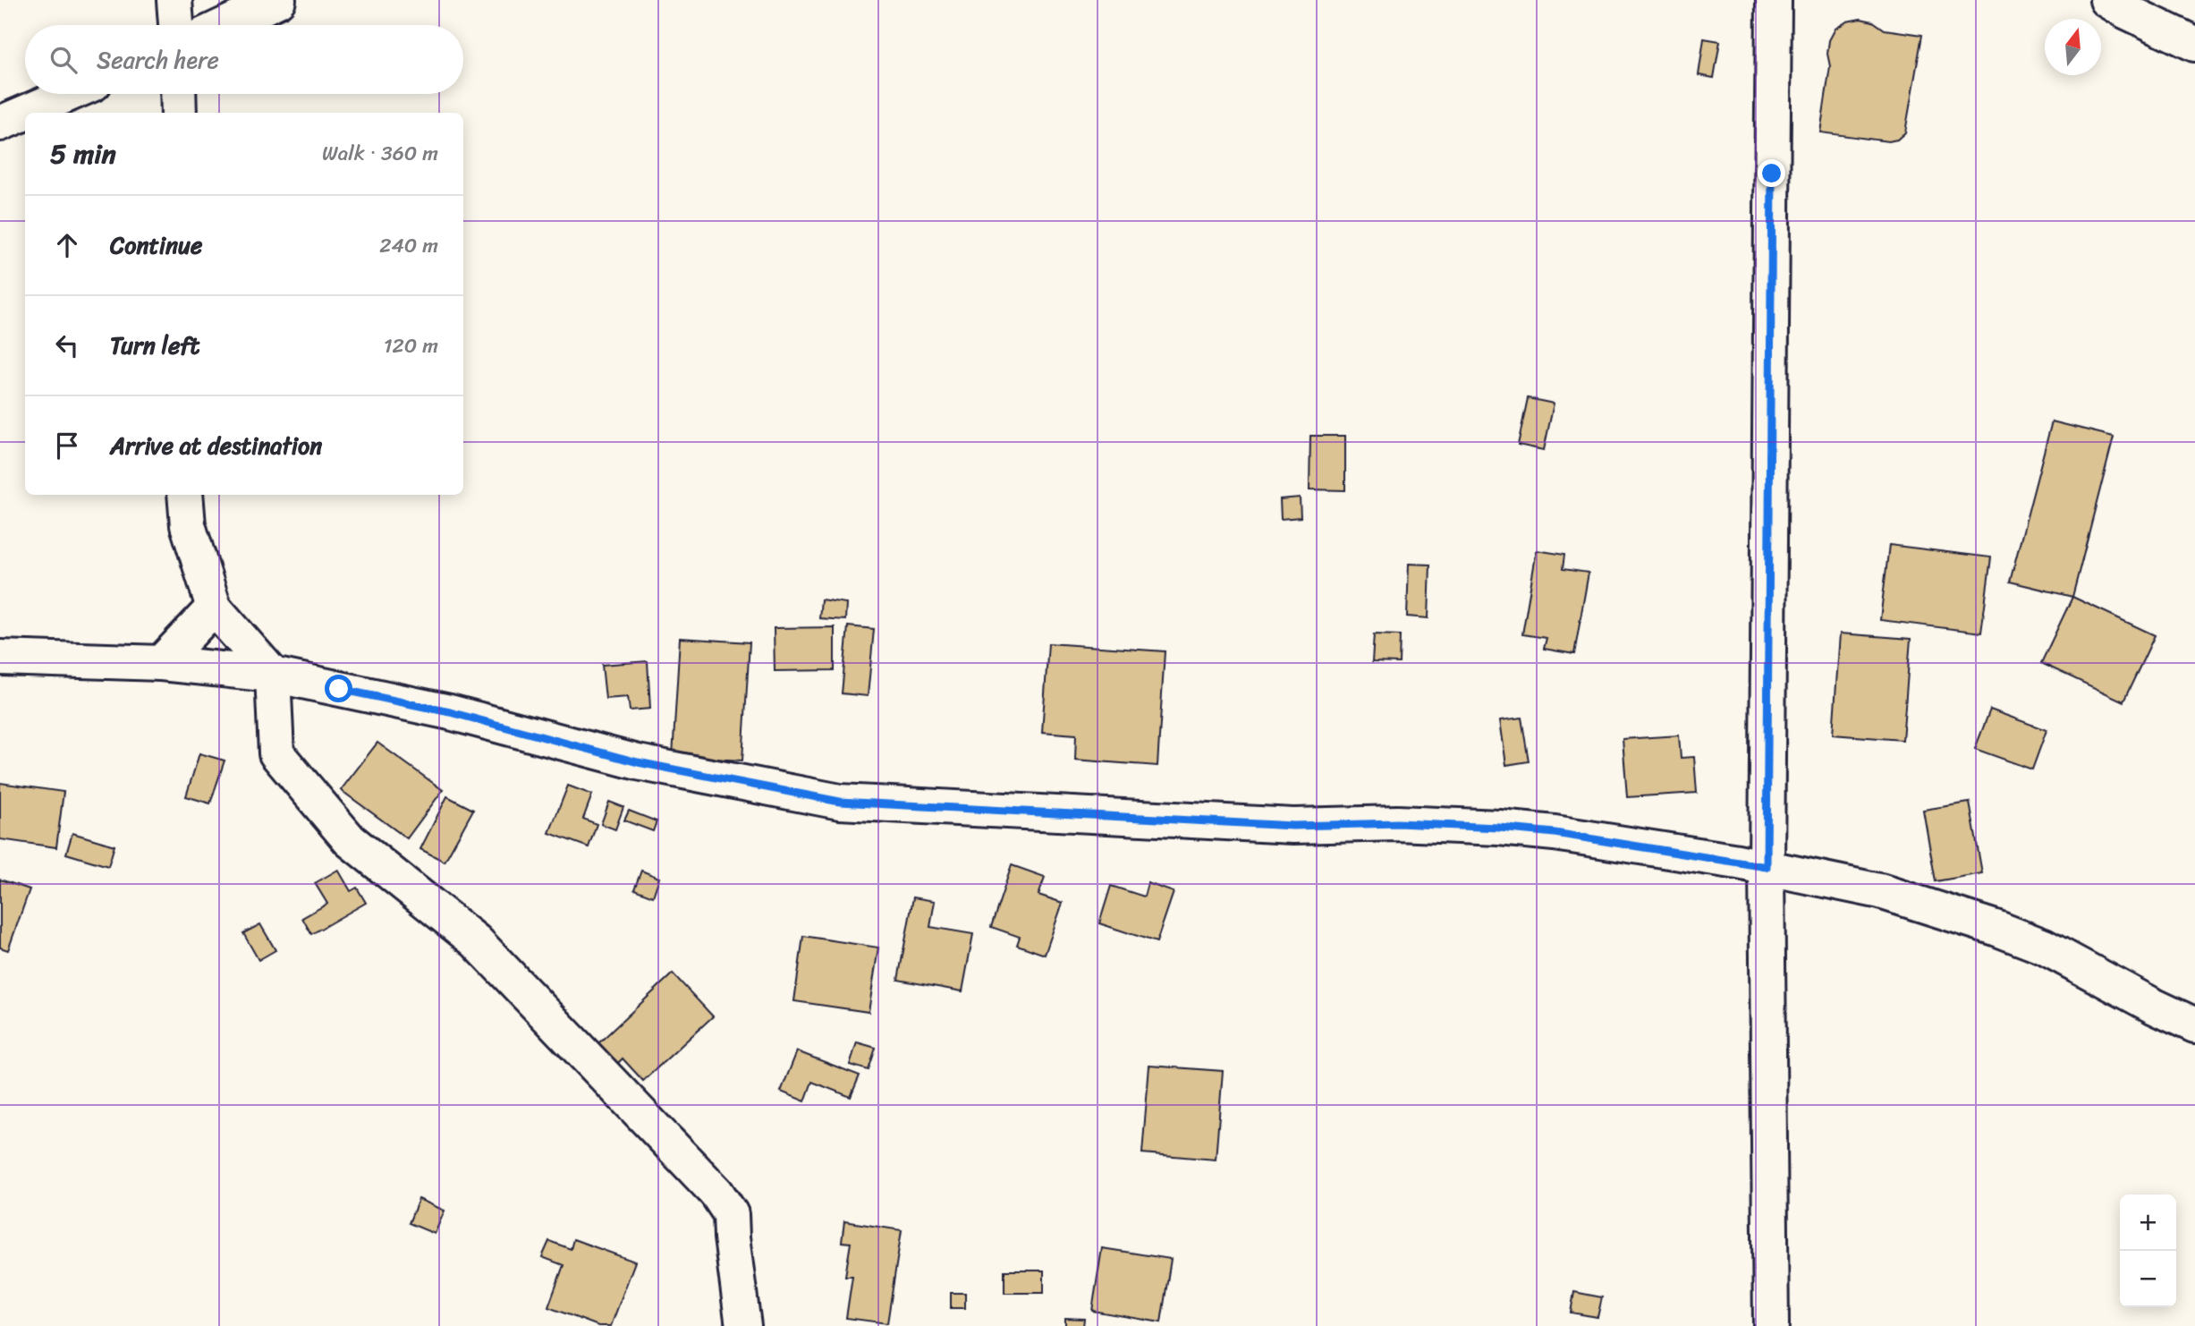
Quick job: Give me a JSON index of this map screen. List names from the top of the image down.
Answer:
{
  "north": "top",
  "page": {
    "search": "Search here",
    "heading": ["5 min", "Walk · 360 m"],
    "list": [
      ["Continue", "240 m"],
      ["Turn left", "120 m"],
      "Arrive at destination"
    ],
    "map_buttons": ["+", "−"]
  }
}
